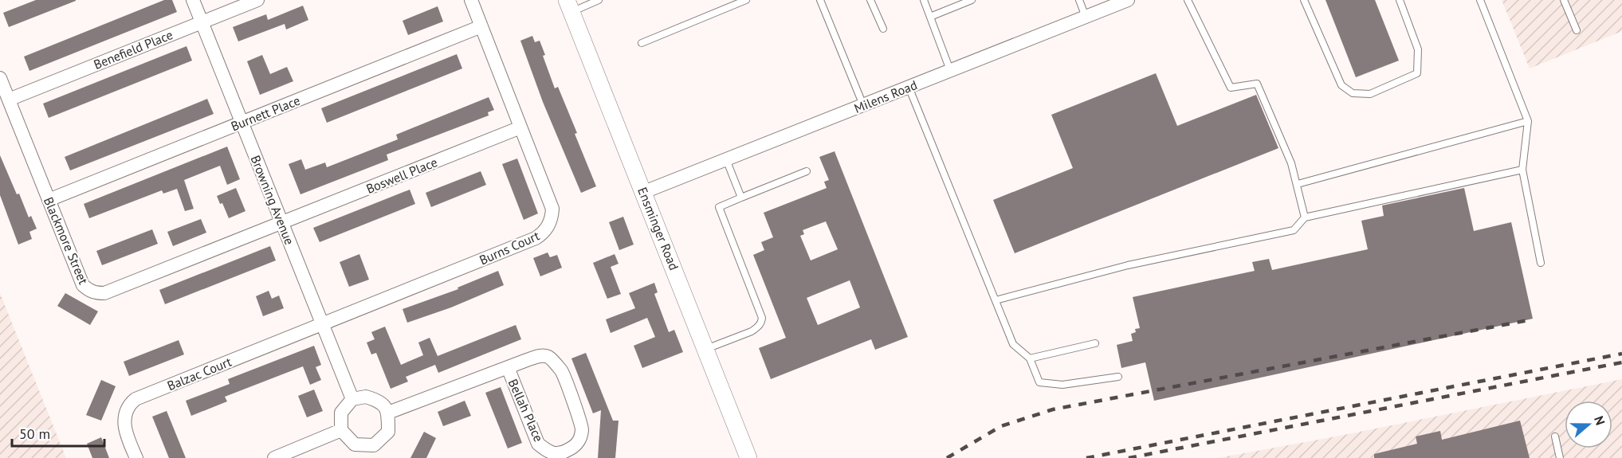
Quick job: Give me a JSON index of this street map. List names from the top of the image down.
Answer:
{
  "streets": {
    "street": [
      "Benefield Place",
      "Milens Road",
      "Burnett Place",
      "Boswell Place",
      "Browning Avenue",
      "Ensminger Road",
      "Blackmore Street",
      "Burns Court",
      "Balzac Court",
      "Bellah Place"
    ]
  },
  "crossings": [
    ["Benefield Place", "Browning Avenue"],
    ["Benefield Place", "Blackmore Street"],
    ["Milens Road", "Ensminger Road"],
    ["Burnett Place", "Browning Avenue"],
    ["Burnett Place", "Blackmore Street"],
    ["Burnett Place", "Burns Court"],
    ["Boswell Place", "Browning Avenue"],
    ["Boswell Place", "Blackmore Street"],
    ["Boswell Place", "Burns Court"],
    ["Browning Avenue", "Blackmore Street"],
    ["Browning Avenue", "Burns Court"],
    ["Browning Avenue", "Balzac Court"],
    ["Browning Avenue", "Bellah Place"],
    ["Burns Court", "Balzac Court"]
  ],
  "scale_bar": "50 m",
  "north": "right"
}
